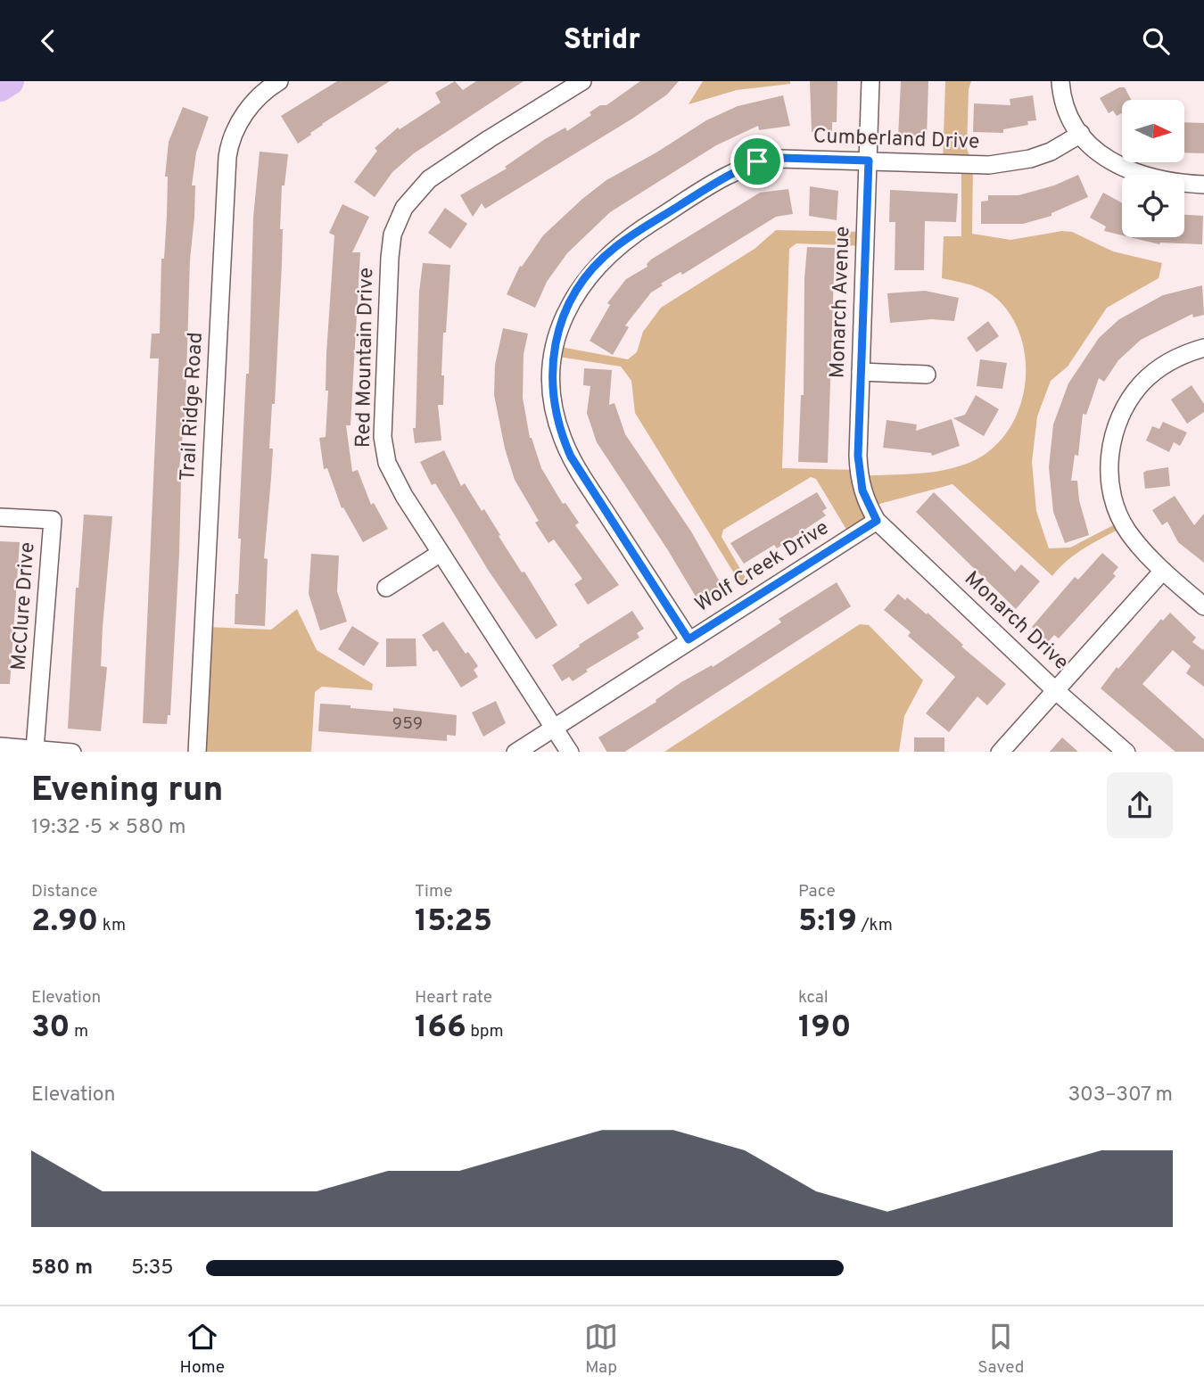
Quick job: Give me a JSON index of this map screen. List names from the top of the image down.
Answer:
{
  "streets": {
    "street": [
      "Cumberland Drive",
      "Monarch Avenue",
      "Red Mountain Drive",
      "Trail Ridge Road",
      "Wolf Creek Drive",
      "McClure Drive",
      "Monarch Drive"
    ]
  },
  "crossings": [
    ["Cumberland Drive", "Monarch Avenue"],
    ["Cumberland Drive", "Wolf Creek Drive"],
    ["Monarch Avenue", "Wolf Creek Drive"],
    ["Monarch Avenue", "Monarch Drive"],
    ["Red Mountain Drive", "Wolf Creek Drive"],
    ["Wolf Creek Drive", "Monarch Drive"]
  ],
  "house_numbers": ["959"],
  "north": "right",
  "page": {
    "header": "Stridr",
    "heading": ["Evening run", "19:32 · 5 × 580 m"],
    "stats": [
      ["Distance", "2.90 km"],
      ["Time", "15:25"],
      ["Pace", "5:19 /km"],
      ["Elevation", "30 m"],
      ["Heart rate", "166 bpm"],
      ["kcal", "190"]
    ],
    "chart": ["Elevation", "303–307 m"],
    "list": [
      {
        "name": "580 m",
        "note": "5:35"
      }
    ],
    "tabs": ["Home", "Map", "Saved"]
  }
}
